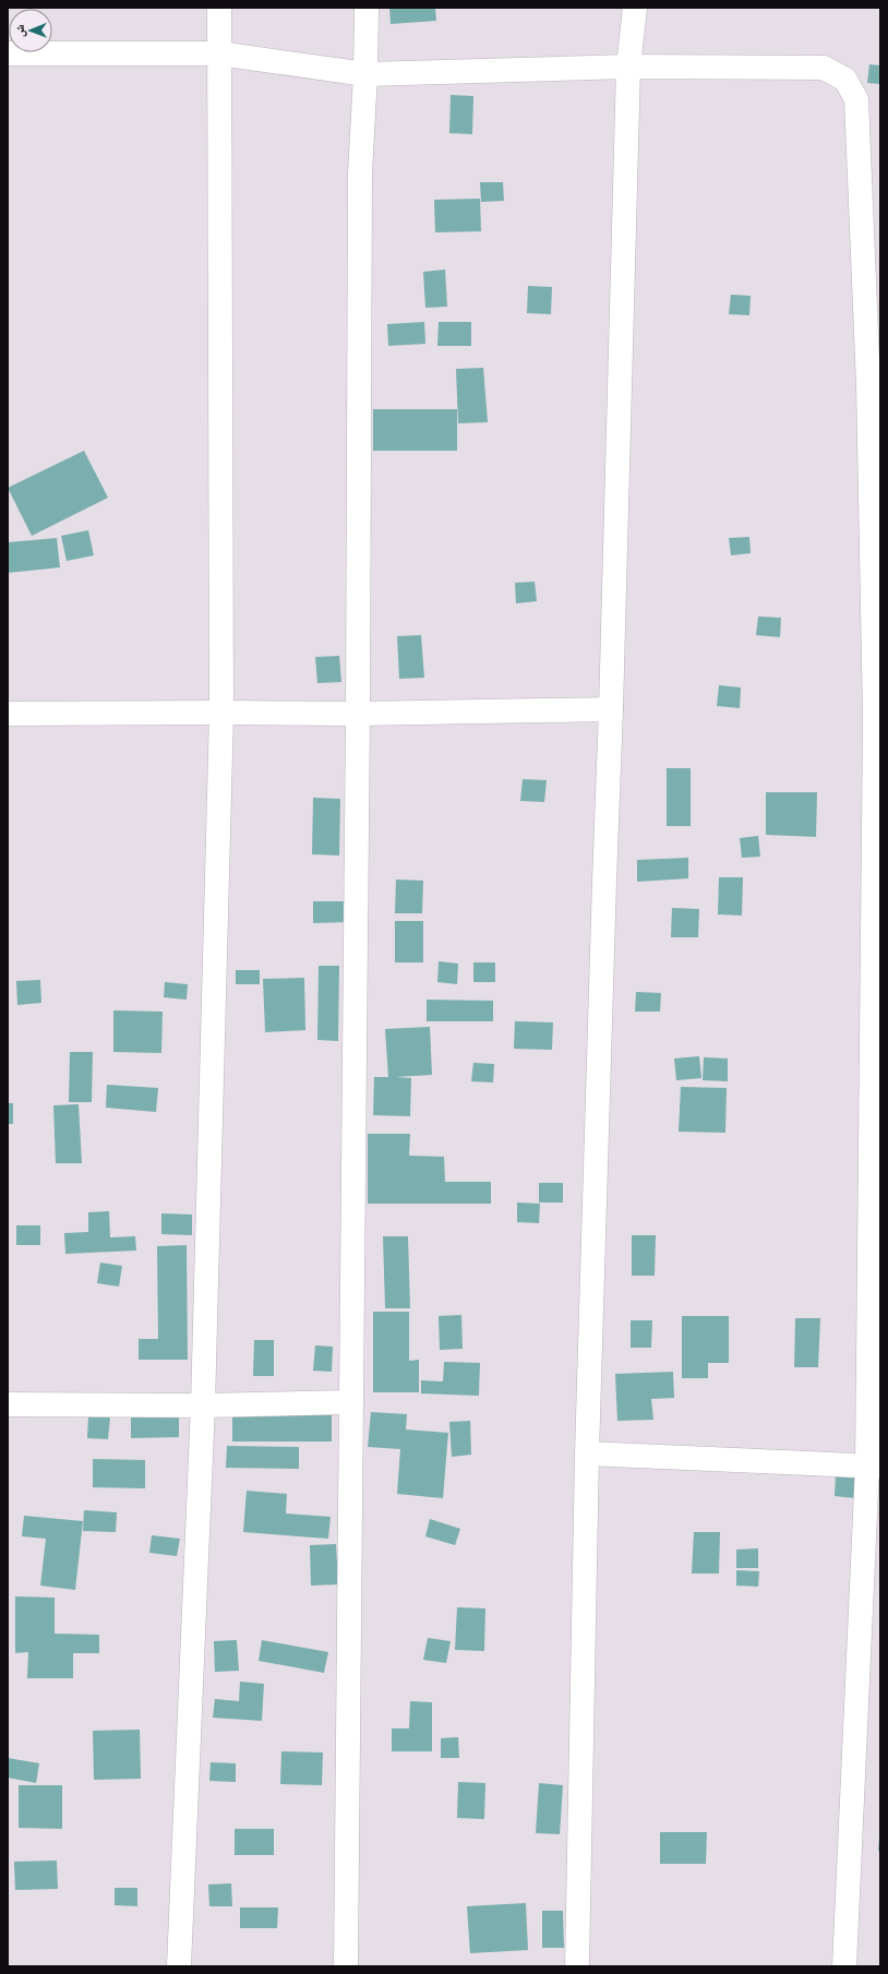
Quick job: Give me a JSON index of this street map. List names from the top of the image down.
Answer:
{
  "north": "left"
}
